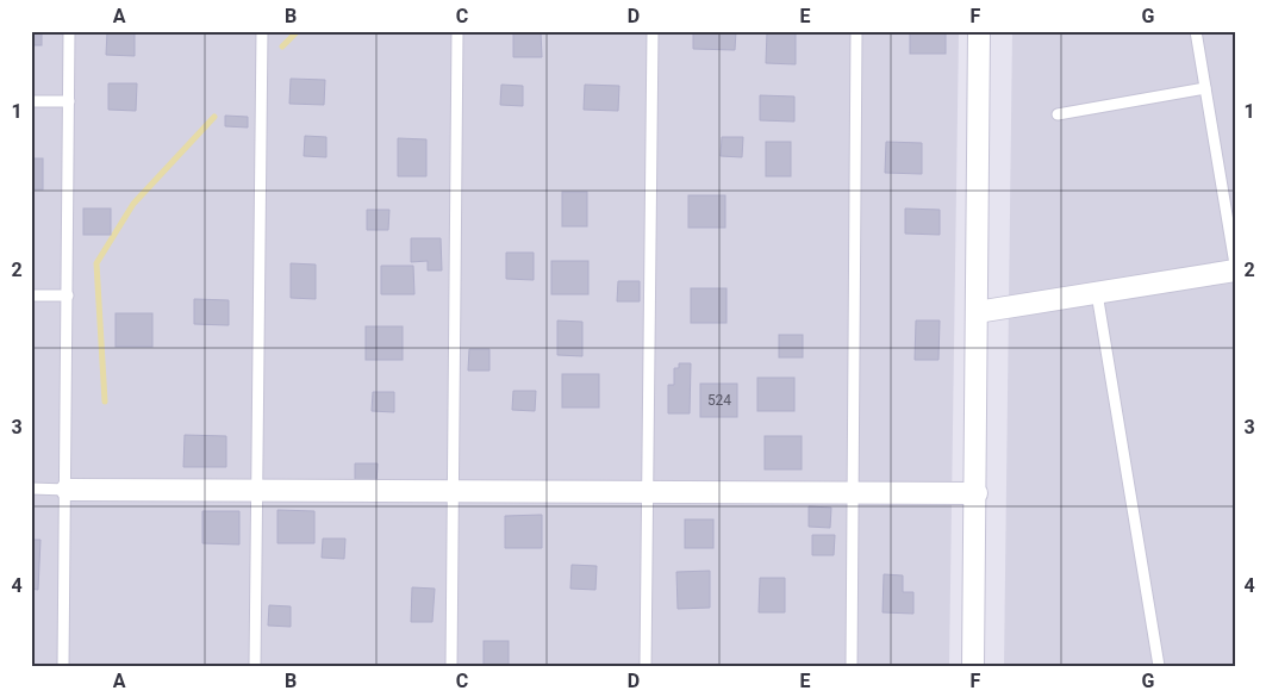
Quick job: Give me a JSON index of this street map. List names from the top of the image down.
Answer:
{
  "house_numbers": ["524"],
  "grid": {
    "columns": [
      "A",
      "B",
      "C",
      "D",
      "E",
      "F",
      "G"
    ],
    "rows": [
      "1",
      "2",
      "3",
      "4"
    ]
  }
}
